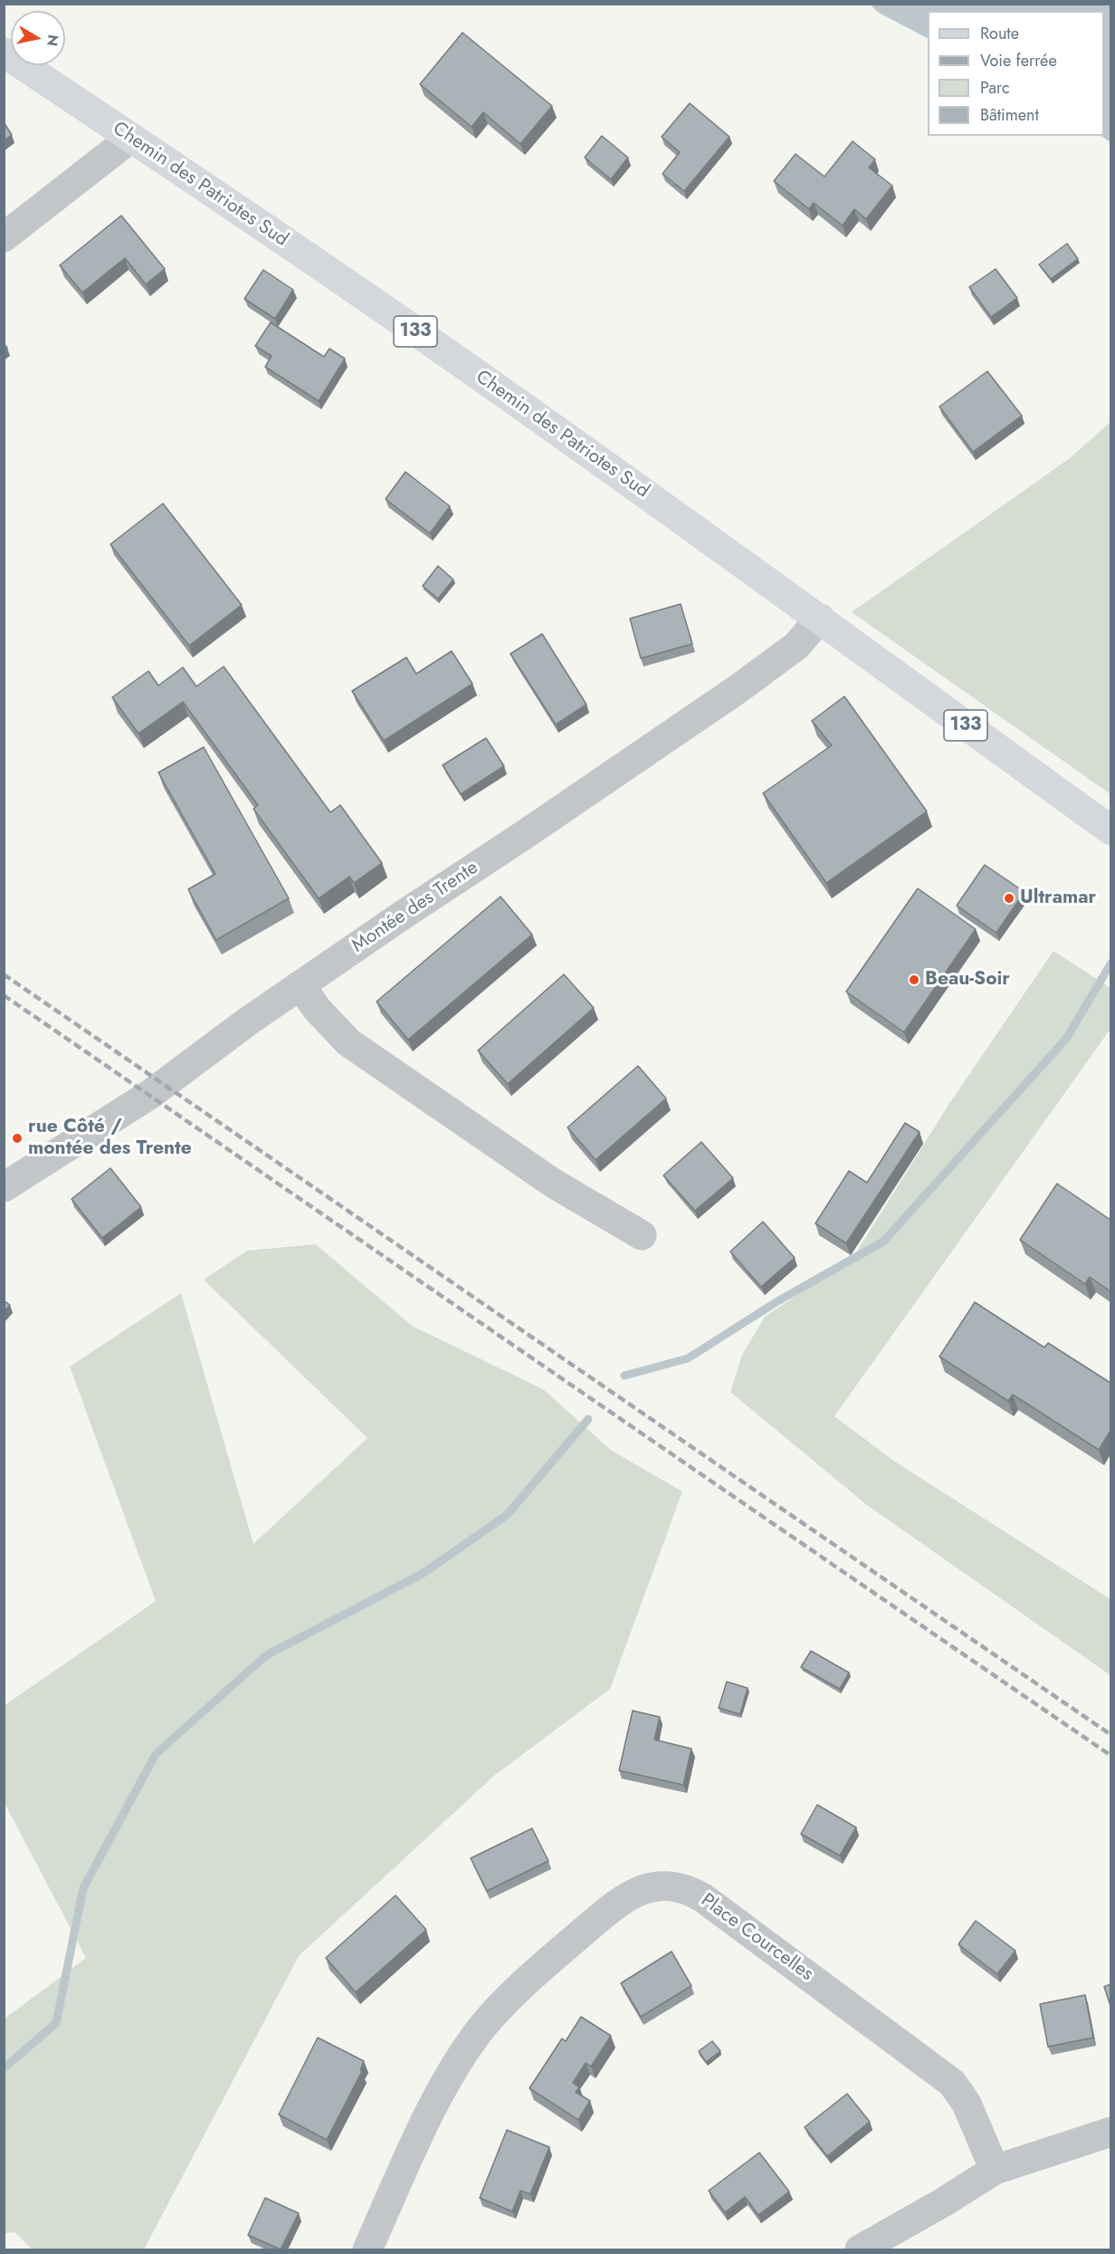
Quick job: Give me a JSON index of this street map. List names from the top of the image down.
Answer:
{
  "streets": {
    "main road": ["Chemin des Patriotes Sud", "133"],
    "street": ["Montée des Trente", "Place Courcelles"]
  },
  "crossings": [
    ["Chemin des Patriotes Sud", "Montée des Trente"]
  ],
  "places": ["Ultramar", "Beau-Soir", "rue Côté / montée des Trente"],
  "legend": [
    "Route",
    "Voie ferrée",
    "Parc",
    "Bâtiment"
  ],
  "north": "right"
}
